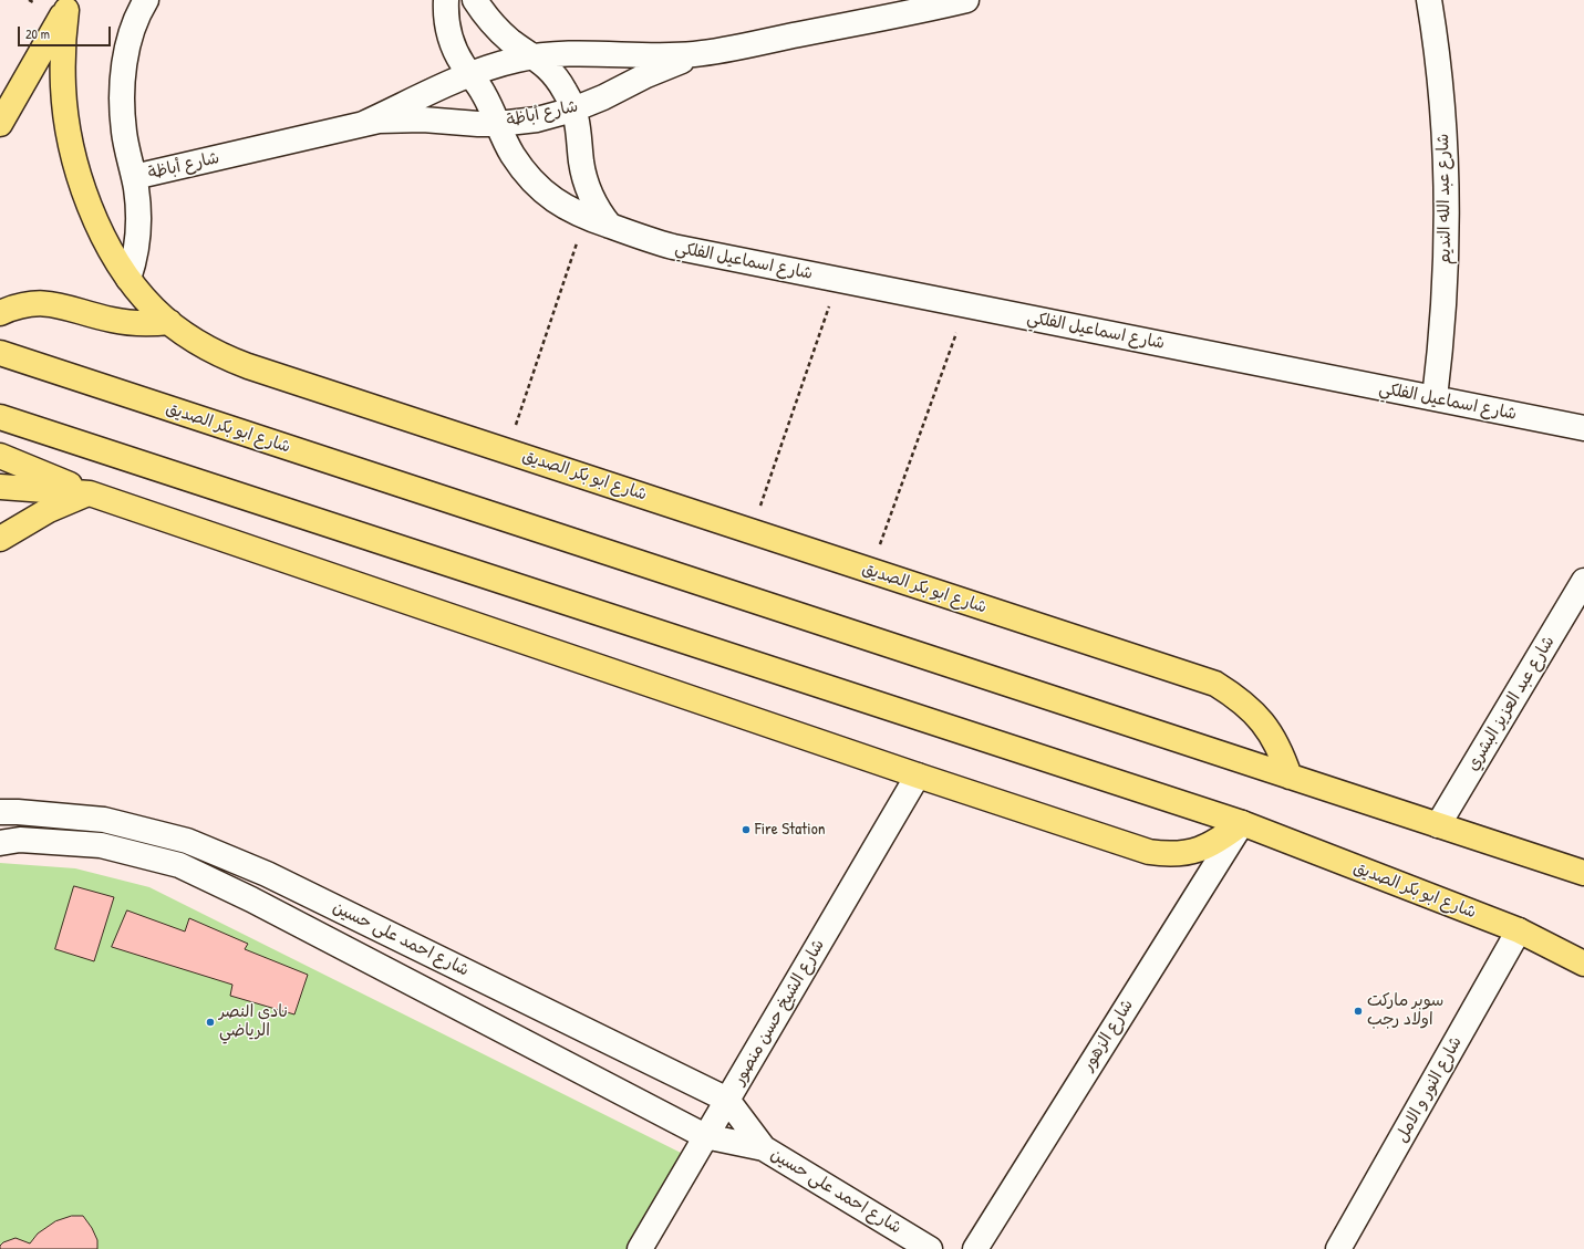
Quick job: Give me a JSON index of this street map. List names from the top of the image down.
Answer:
{
  "streets": {
    "main road": ["شارع ابو بكر الصديق"],
    "street": [
      "شارع أباظة",
      "شارع عبد الله النديم",
      "شارع اسماعيل الفلكي",
      "شارع عبد العزيز البشري",
      "شارع احمد على حسين",
      "شارع الشيخ حسن منصور",
      "شارع الزهور",
      "شارع النور و الامل"
    ]
  },
  "crossings": [
    ["شارع أباظة", "شارع اسماعيل الفلكي"],
    ["شارع عبد الله النديم", "شارع اسماعيل الفلكي"],
    ["شارع ابو بكر الصديق", "شارع عبد العزيز البشري"],
    ["شارع ابو بكر الصديق", "شارع الزهور"],
    ["شارع ابو بكر الصديق", "شارع النور و الامل"],
    ["شارع احمد على حسين", "شارع الشيخ حسن منصور"]
  ],
  "places": ["Fire Station", "سوبر ماركت اولاد رجب", "نادي النصر الرياضي"],
  "scale_bar": "20 m"
}
